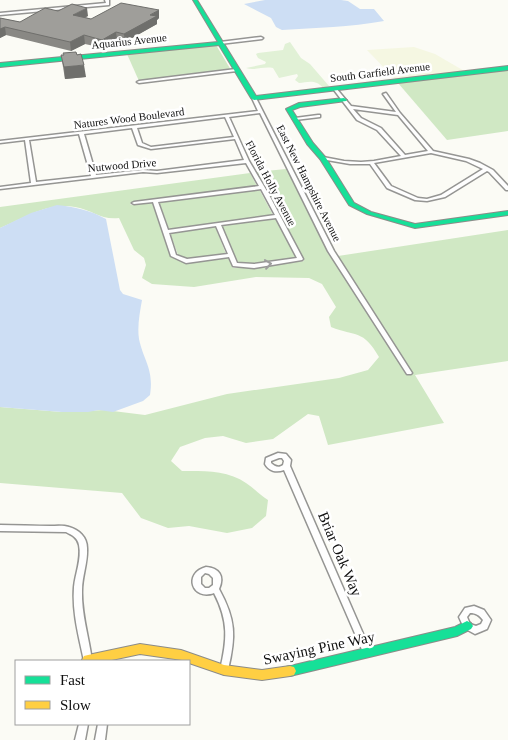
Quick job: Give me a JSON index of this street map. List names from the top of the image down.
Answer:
{
  "streets": {
    "street": [
      "Aquarius Avenue",
      "South Garfield Avenue",
      "Natures Wood Boulevard",
      "Nutwood Drive",
      "Florida Holly Avenue",
      "East New Hampshire Avenue",
      "Briar Oak Way",
      "Swaying Pine Way"
    ]
  },
  "crossings": [
    ["Aquarius Avenue", "East New Hampshire Avenue"],
    ["South Garfield Avenue", "East New Hampshire Avenue"],
    ["Natures Wood Boulevard", "Florida Holly Avenue"],
    ["Natures Wood Boulevard", "East New Hampshire Avenue"],
    ["Nutwood Drive", "Florida Holly Avenue"],
    ["Briar Oak Way", "Swaying Pine Way"]
  ],
  "legend": ["Fast", "Slow"]
}
